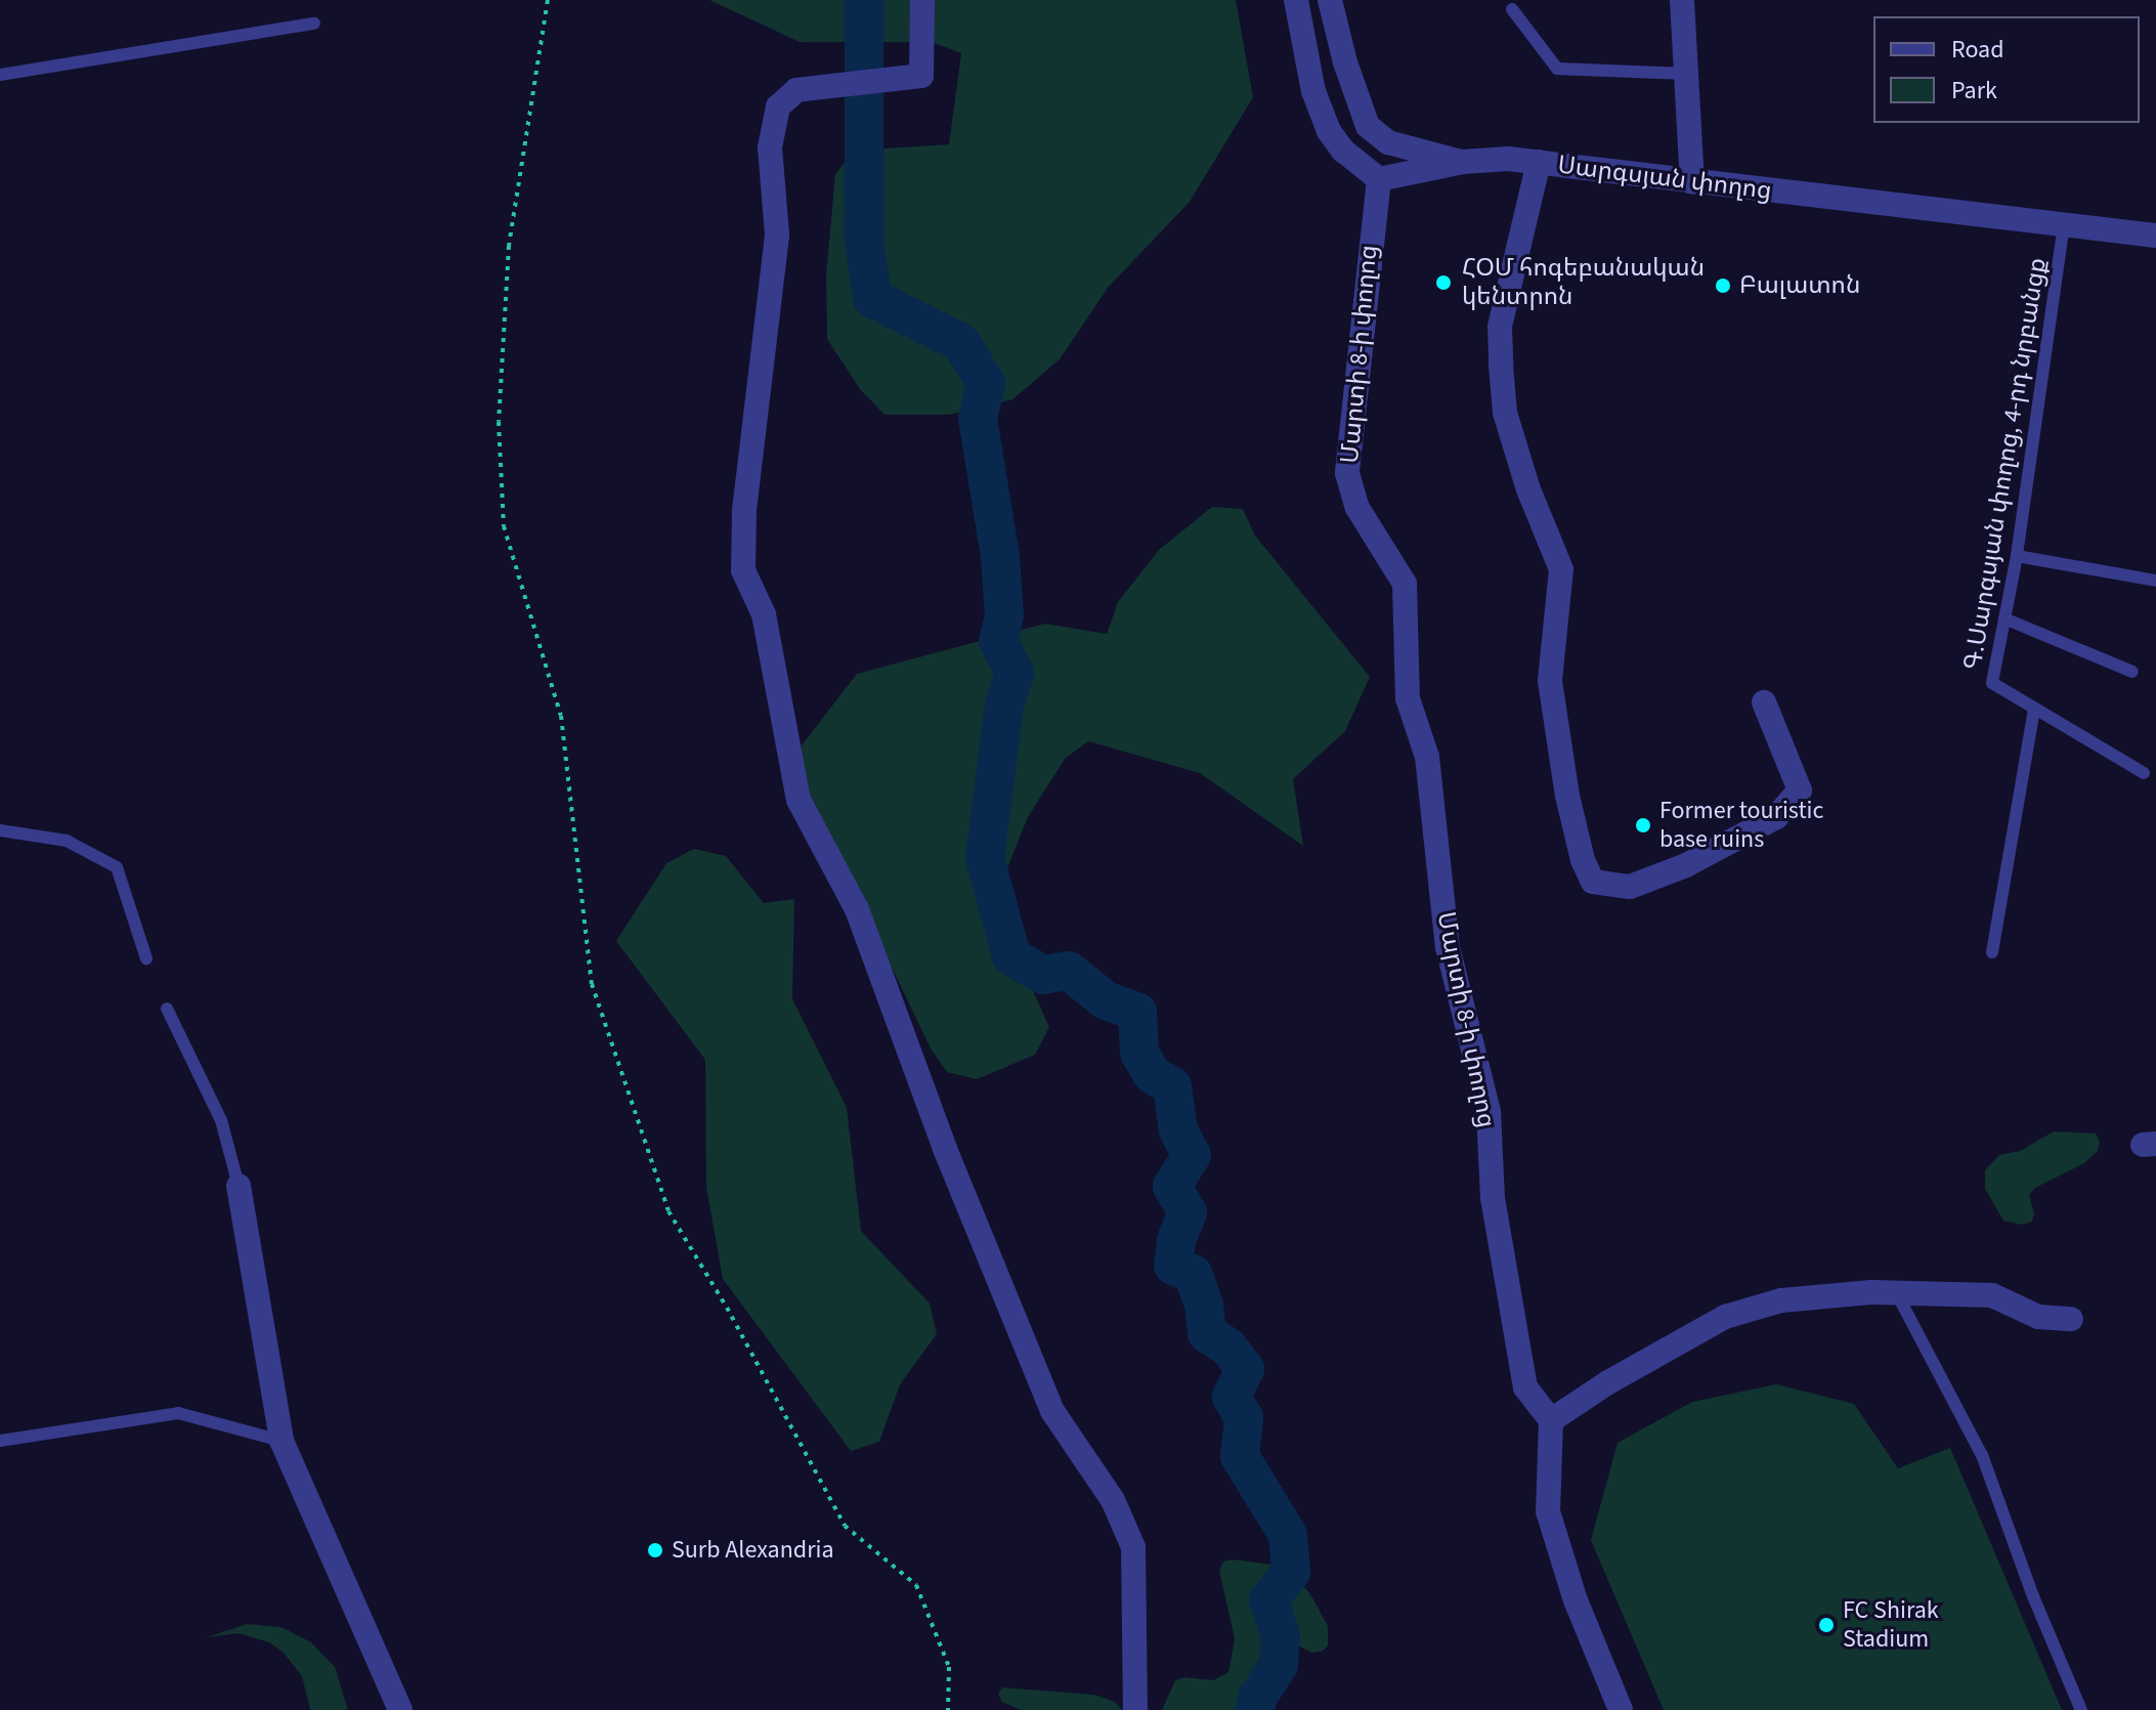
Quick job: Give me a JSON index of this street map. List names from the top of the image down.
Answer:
{
  "streets": {
    "street": ["Սարգսյան փողոց", "Մարտի 8-ի փողոց"],
    "lane": ["Գ.Սարգսյան փողոց, 4-րդ նրբանցք"]
  },
  "crossings": [
    ["Սարգսյան փողոց", "Մարտի 8-ի փողոց"],
    ["Սարգսյան փողոց", "Գ.Սարգսյան փողոց, 4-րդ նրբանցք"]
  ],
  "places": [
    "ՀՕՄ հոգեբանական կենտրոն",
    "Բալատոն",
    "Former touristic base ruins",
    "Surb Alexandria",
    "FC Shirak Stadium"
  ],
  "legend": ["Road", "Park"]
}
